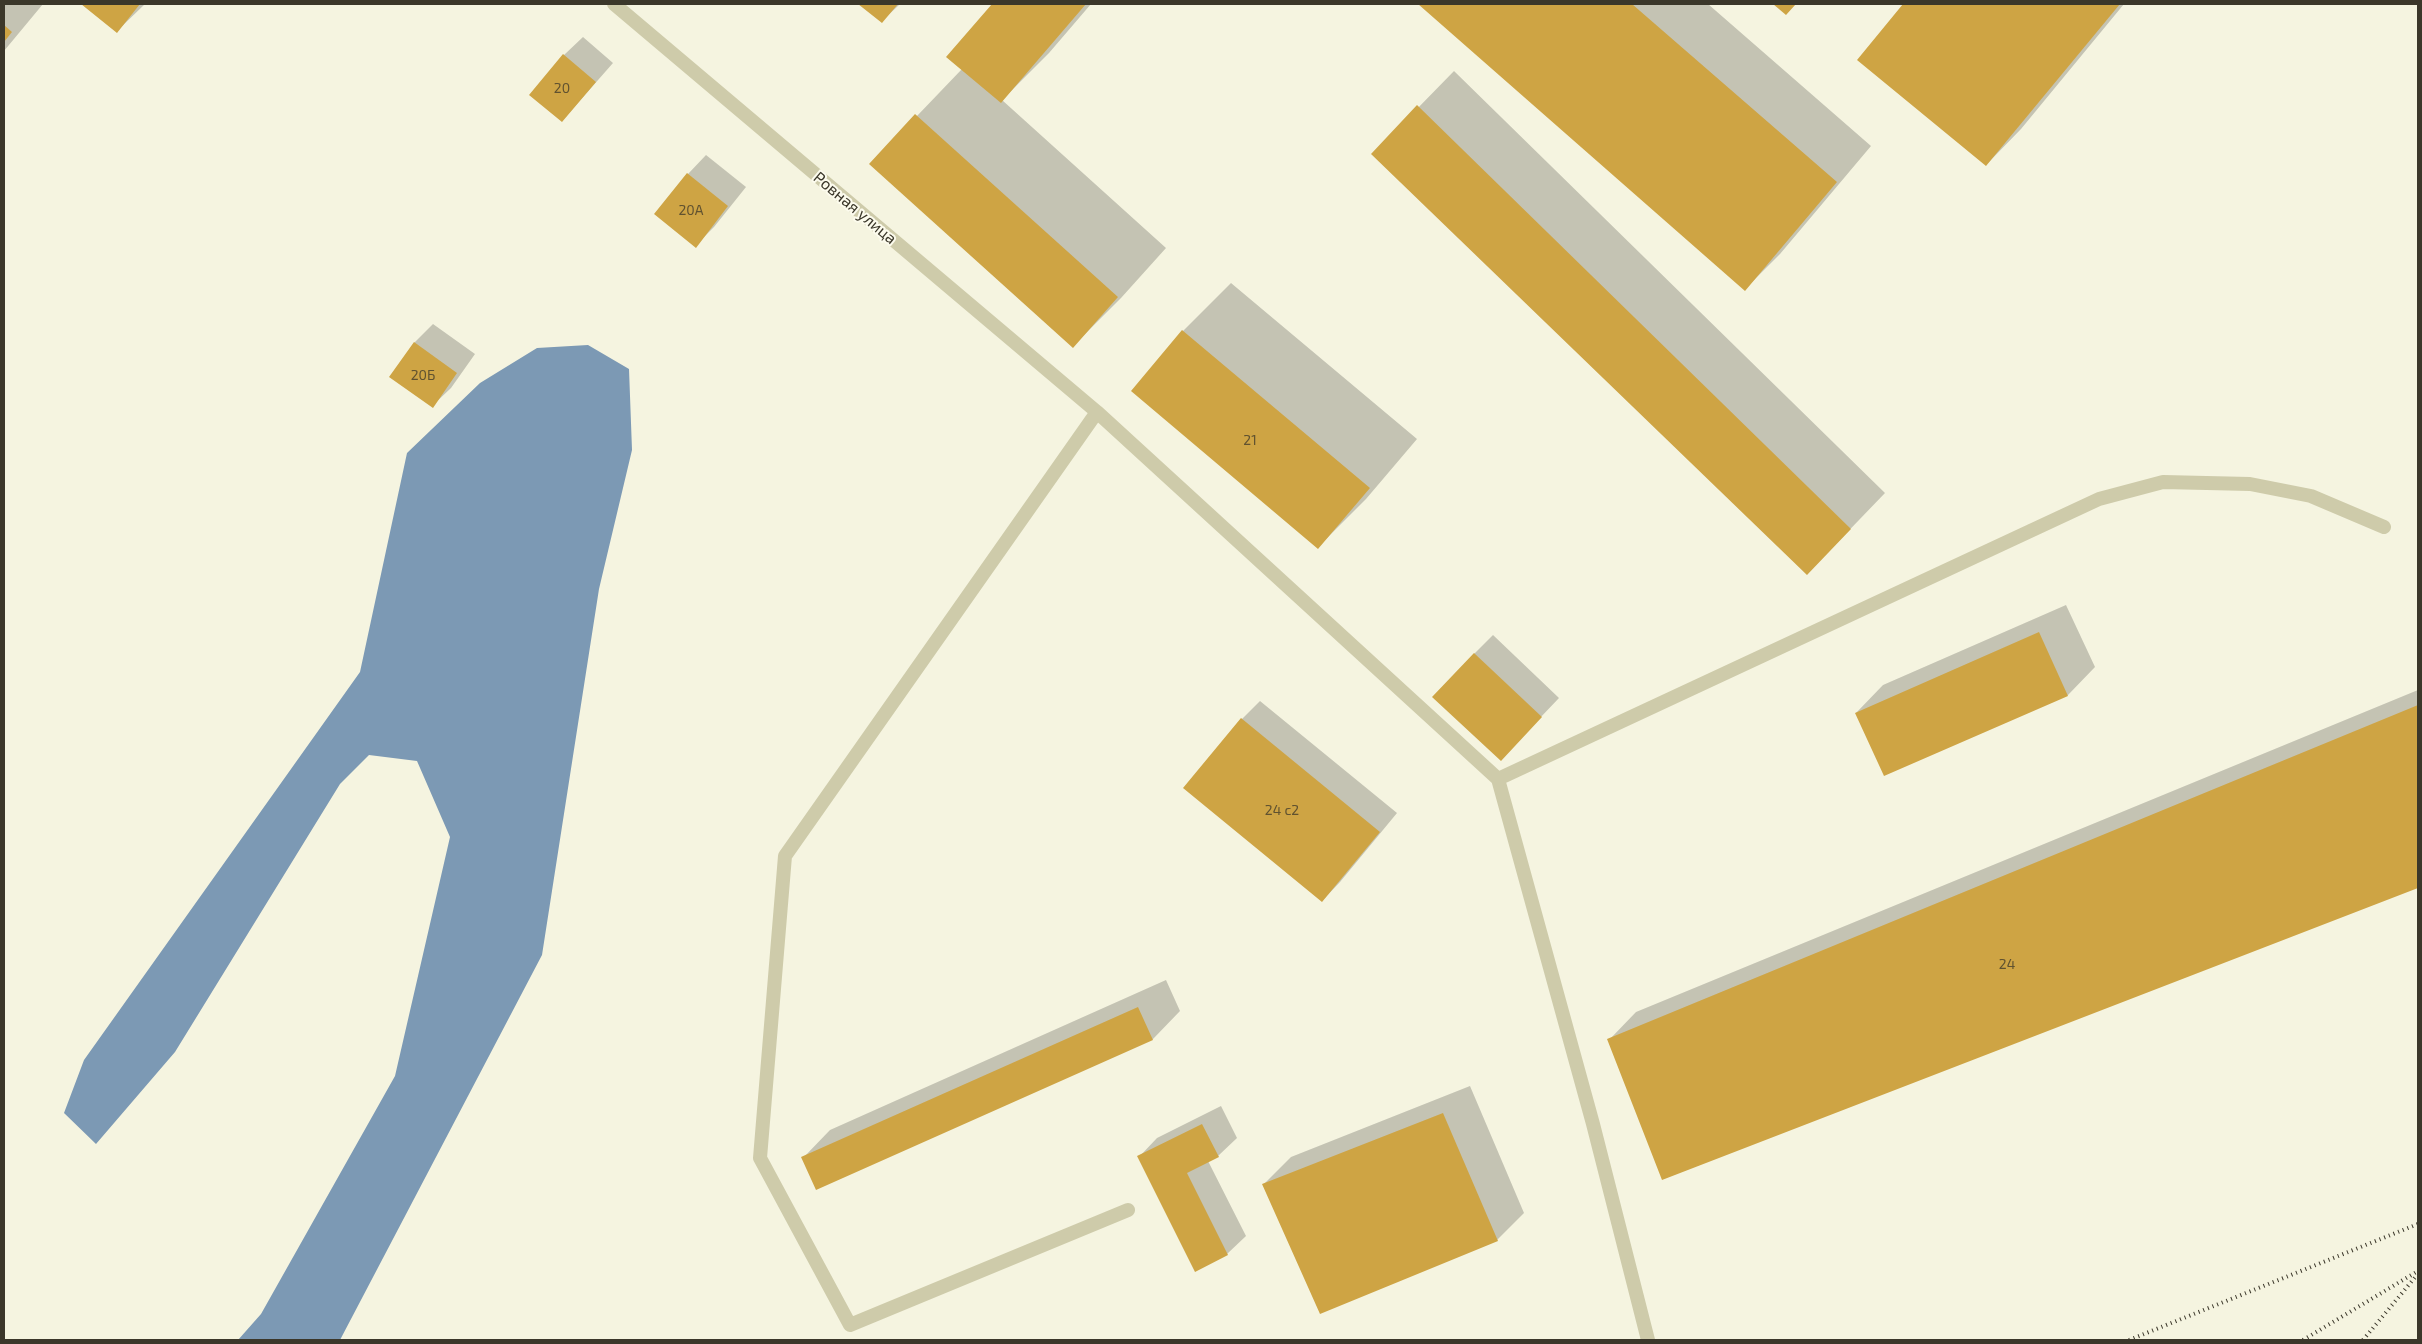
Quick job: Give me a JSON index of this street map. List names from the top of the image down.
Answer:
{
  "streets": {
    "lane": ["Ровная улица"]
  },
  "house_numbers": [
    "20",
    "20А",
    "20Б",
    "21",
    "24 с2",
    "24"
  ]
}
